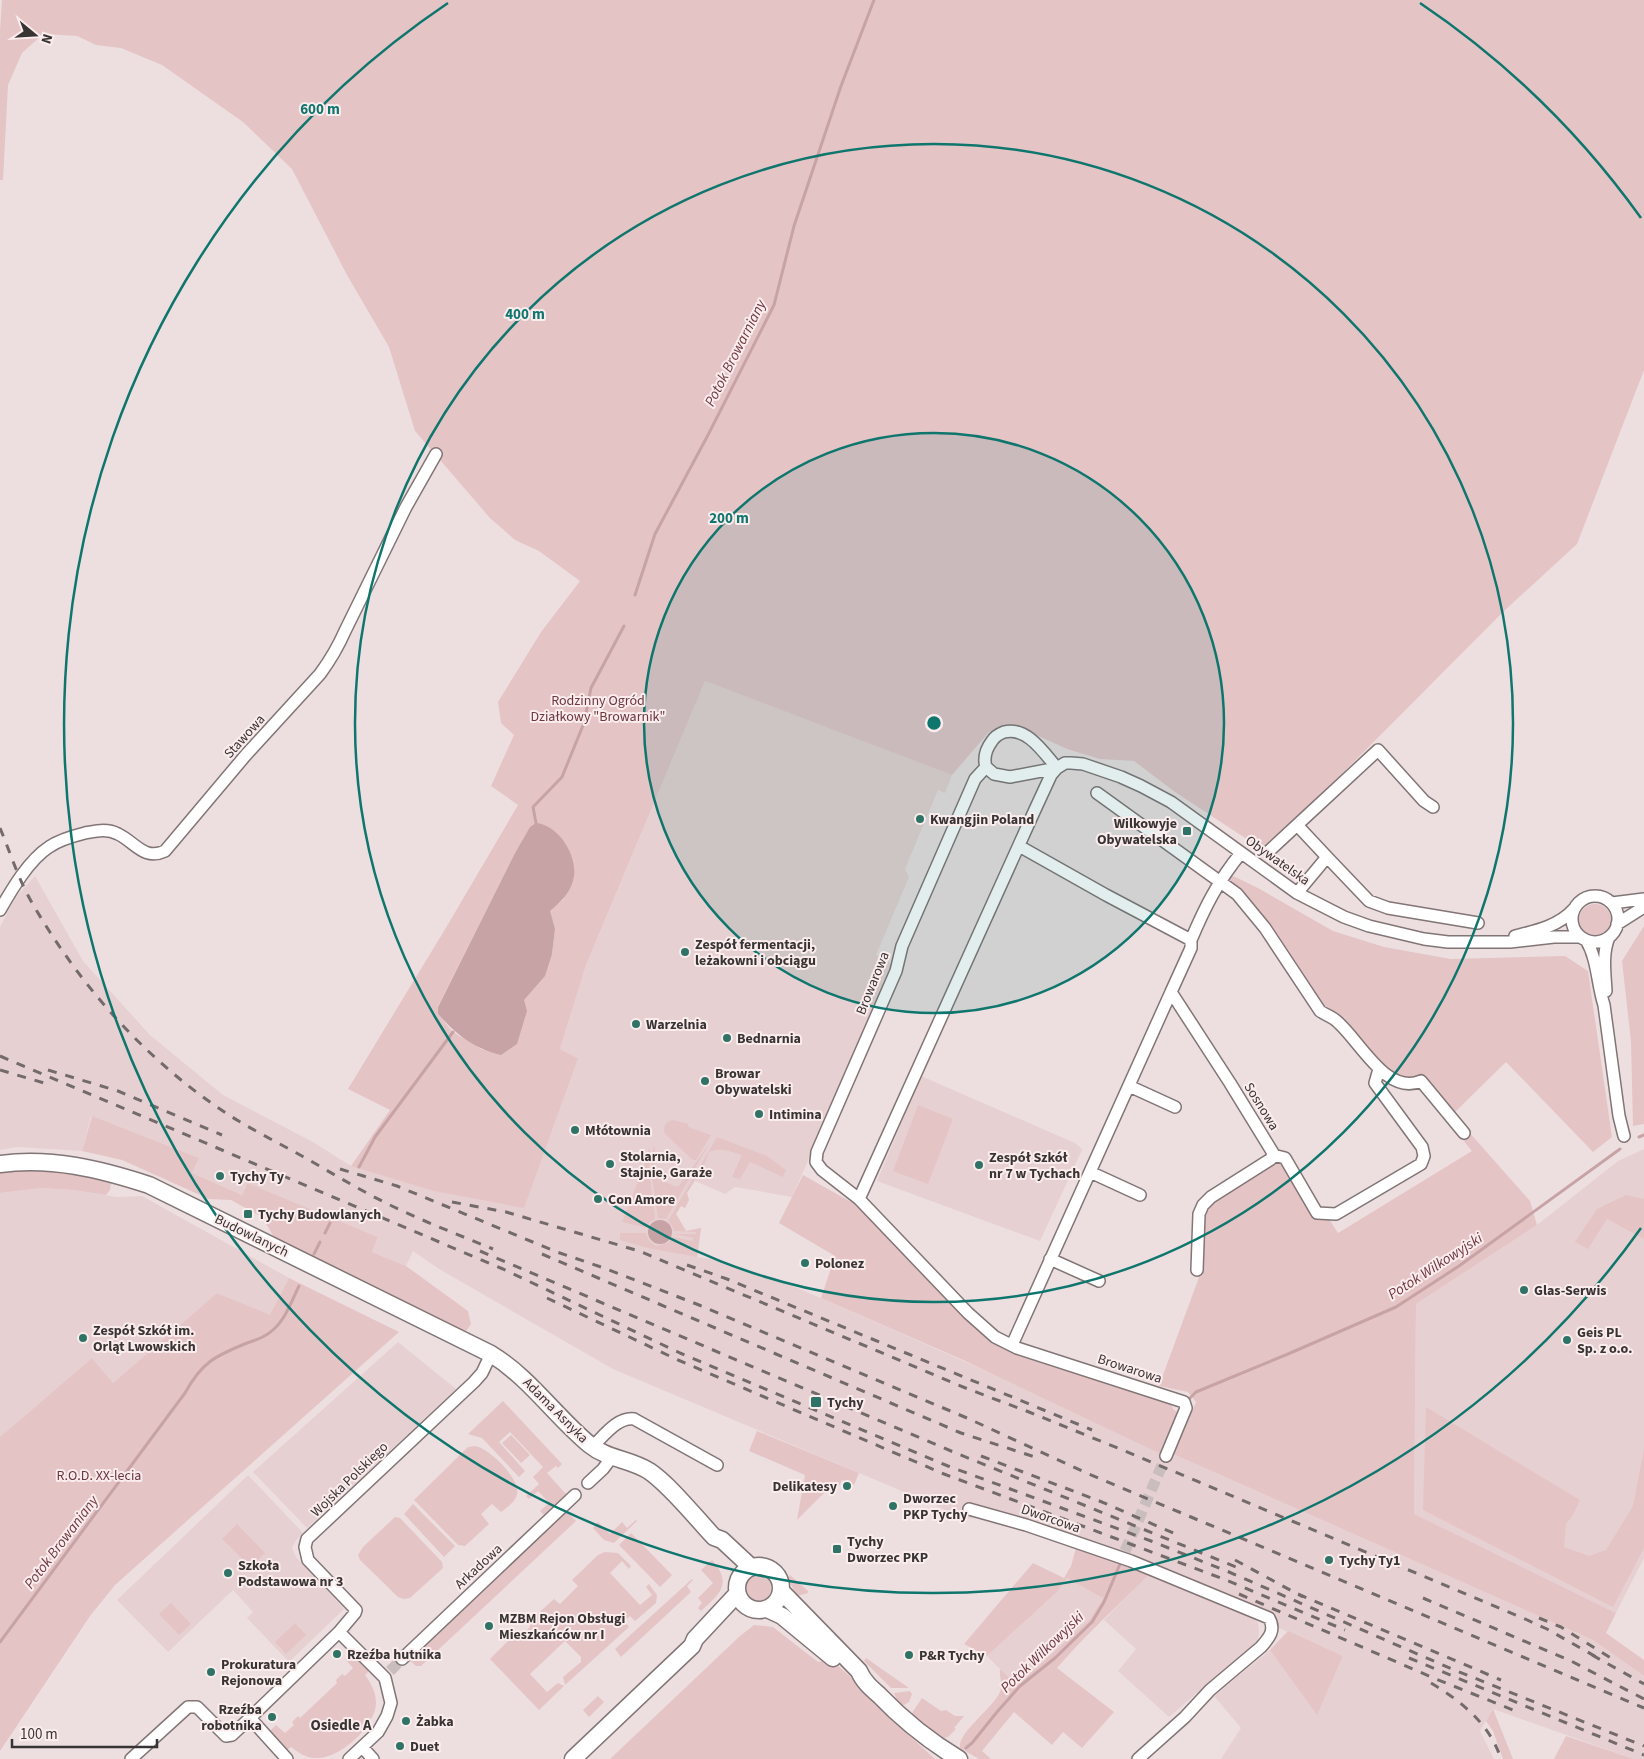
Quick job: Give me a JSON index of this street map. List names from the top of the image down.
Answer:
{
  "streets": {
    "street": [
      "Stawowa",
      "Obywatelska",
      "Browarowa",
      "Sosnowa",
      "Budowlanych",
      "Adama Asnyka",
      "Wojska Polskiego",
      "Dworcowa",
      "Arkadowa"
    ]
  },
  "crossings": [
    ["Obywatelska", "Browarowa"],
    ["Budowlanych", "Adama Asnyka"],
    ["Budowlanych", "Wojska Polskiego"],
    ["Adama Asnyka", "Wojska Polskiego"]
  ],
  "districts": ["Osiedle A"],
  "water": ["Potok Browarniany", "Potok Wilkowyjski", "Potok Browaniany"],
  "parks": ["Rodzinny Ogród Działkowy \"Browarnik\"", "R.O.D. XX-lecia"],
  "places": {
    "other": [
      "Kwangjin Poland",
      "Zespół fermentacji, leżakowni i obciągu",
      "Warzelnia",
      "Bednarnia",
      "Browar Obywatelski",
      "Intimina",
      "Młótownia",
      "Stolarnia, Stajnie, Garaże",
      "Zespół Szkół nr 7 w Tychach",
      "Tychy Ty",
      "Con Amore",
      "Polonez",
      "Glas-Serwis",
      "Zespół Szkół im. Orląt Lwowskich",
      "Geis PL Sp. z o.o.",
      "Delikatesy",
      "Dworzec PKP Tychy",
      "Tychy Ty1",
      "Szkoła Podstawowa nr 3",
      "MZBM Rejon Obsługi Mieszkańców nr I",
      "Rzeźba hutnika",
      "P&R Tychy",
      "Prokuratura Rejonowa",
      "Rzeźba robotnika",
      "Żabka",
      "Duet"
    ],
    "transit": [
      "Wilkowyje Obywatelska",
      "Tychy Budowlanych",
      "Tychy",
      "Tychy Dworzec PKP"
    ]
  },
  "scale_bar": "100 m",
  "north": "right",
  "rings": ["600 m", "400 m", "200 m"]
}
